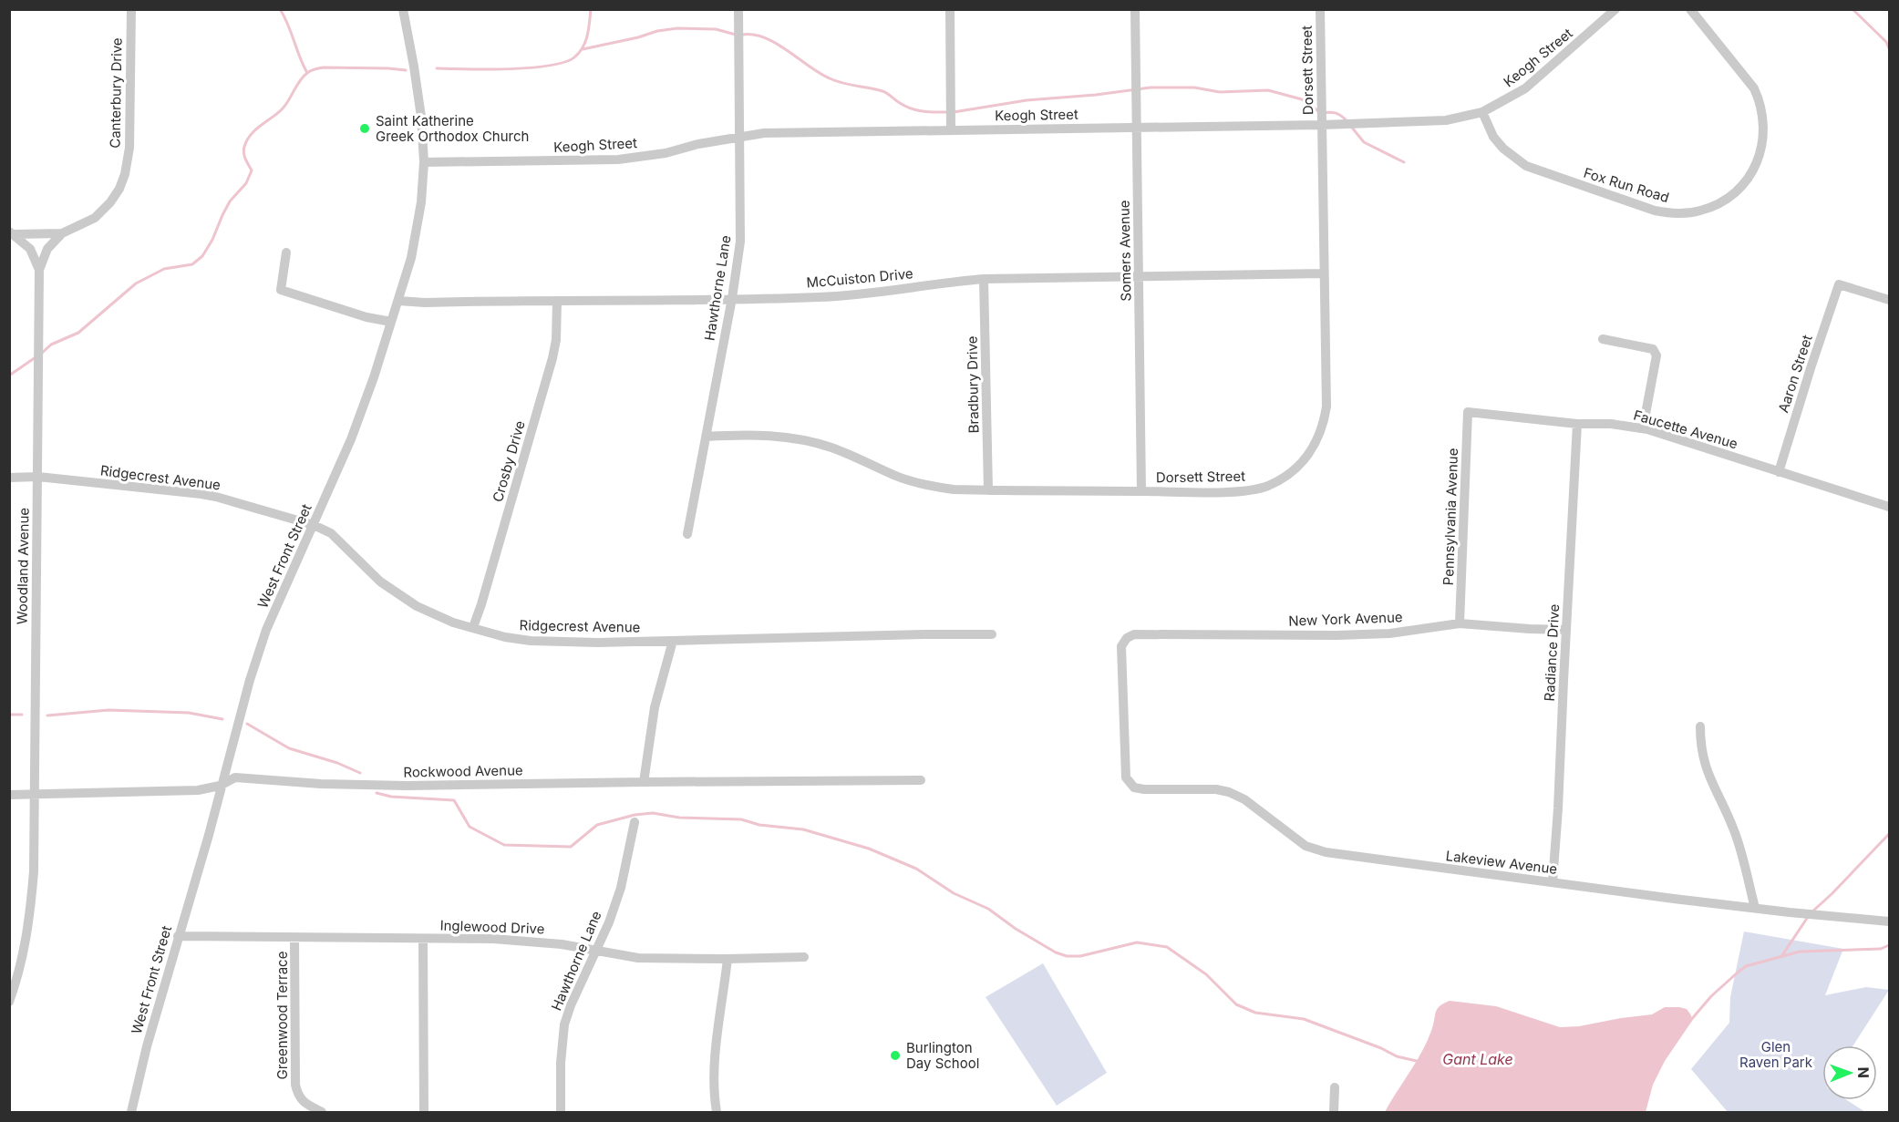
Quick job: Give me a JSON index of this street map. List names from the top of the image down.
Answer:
{
  "streets": {
    "street": [
      "Keogh Street",
      "Dorsett Street",
      "Canterbury Drive",
      "Fox Run Road",
      "Somers Avenue",
      "McCuiston Drive",
      "Hawthorne Lane",
      "Aaron Street",
      "Bradbury Drive",
      "Faucette Avenue",
      "Crosby Drive",
      "Ridgecrest Avenue",
      "Pennsylvania Avenue",
      "West Front Street",
      "Woodland Avenue",
      "New York Avenue",
      "Radiance Drive",
      "Rockwood Avenue",
      "Lakeview Avenue",
      "Inglewood Drive",
      "Greenwood Terrace"
    ]
  },
  "crossings": [
    ["Keogh Street", "Dorsett Street"],
    ["Keogh Street", "Fox Run Road"],
    ["Keogh Street", "Somers Avenue"],
    ["Keogh Street", "Hawthorne Lane"],
    ["Keogh Street", "West Front Street"],
    ["Dorsett Street", "Somers Avenue"],
    ["Dorsett Street", "McCuiston Drive"],
    ["Dorsett Street", "Hawthorne Lane"],
    ["Dorsett Street", "Bradbury Drive"],
    ["Canterbury Drive", "Woodland Avenue"],
    ["Somers Avenue", "McCuiston Drive"],
    ["McCuiston Drive", "Hawthorne Lane"],
    ["McCuiston Drive", "Bradbury Drive"],
    ["McCuiston Drive", "Crosby Drive"],
    ["McCuiston Drive", "West Front Street"],
    ["Hawthorne Lane", "Inglewood Drive"],
    ["Aaron Street", "Faucette Avenue"],
    ["Faucette Avenue", "Pennsylvania Avenue"],
    ["Faucette Avenue", "Radiance Drive"],
    ["Crosby Drive", "Ridgecrest Avenue"],
    ["Ridgecrest Avenue", "West Front Street"],
    ["Ridgecrest Avenue", "Woodland Avenue"],
    ["Pennsylvania Avenue", "New York Avenue"],
    ["West Front Street", "Rockwood Avenue"],
    ["West Front Street", "Inglewood Drive"],
    ["Woodland Avenue", "Rockwood Avenue"],
    ["New York Avenue", "Radiance Drive"],
    ["New York Avenue", "Lakeview Avenue"],
    ["Radiance Drive", "Lakeview Avenue"],
    ["Inglewood Drive", "Greenwood Terrace"]
  ],
  "water": ["Gant Lake"],
  "parks": ["Glen Raven Park"],
  "places": ["Saint Katherine Greek Orthodox Church", "Burlington Day School"],
  "north": "right"
}
